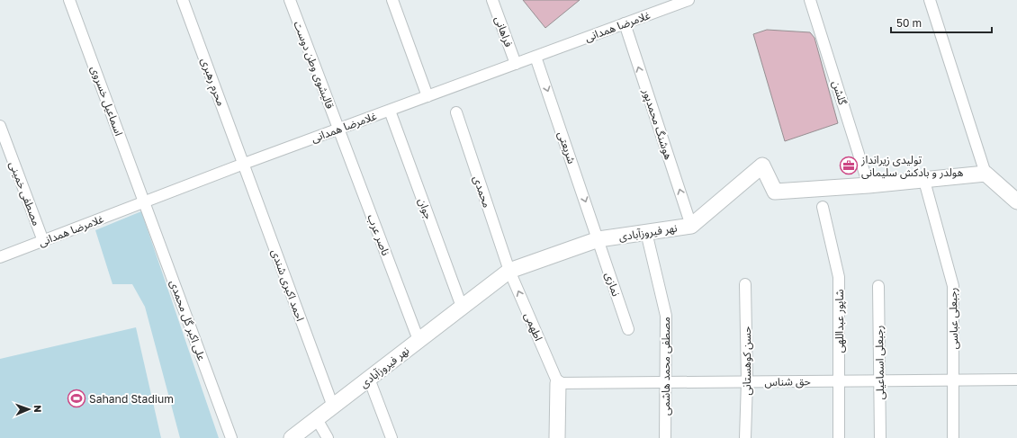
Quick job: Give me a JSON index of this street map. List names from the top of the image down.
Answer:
{
  "streets": {
    "street": [
      "غلامرضا همدانی",
      "فراهانی",
      "قالیشوی وطن دوست",
      "محرم رهبری",
      "گلشن",
      "اسماعیل خسروی",
      "هوشنگ محمدپور",
      "شریعتی",
      "محمدی",
      "مصطفی خمینی",
      "جوان",
      "نهر فیروزآبادی",
      "ناصر عرب",
      "نمازی",
      "احمد اکبری شندی",
      "رجبعلی عباسی",
      "علی اکبر گل محمدی",
      "شاپور عبداللهی",
      "اطهمی",
      "حسن کوهستانی",
      "رجبعلی اسماعیلی",
      "مصطفی محمد هاشمی",
      "حق شناس"
    ]
  },
  "crossings": [
    ["غلامرضا همدانی", "فراهانی"],
    ["غلامرضا همدانی", "قالیشوی وطن دوست"],
    ["غلامرضا همدانی", "محرم رهبری"],
    ["غلامرضا همدانی", "اسماعیل خسروی"],
    ["غلامرضا همدانی", "هوشنگ محمدپور"],
    ["غلامرضا همدانی", "شریعتی"],
    ["غلامرضا همدانی", "مصطفی خمینی"],
    ["غلامرضا همدانی", "جوان"],
    ["غلامرضا همدانی", "ناصر عرب"],
    ["غلامرضا همدانی", "احمد اکبری شندی"],
    ["غلامرضا همدانی", "علی اکبر گل محمدی"],
    ["قالیشوی وطن دوست", "ناصر عرب"],
    ["محرم رهبری", "احمد اکبری شندی"],
    ["گلشن", "نهر فیروزآبادی"],
    ["اسماعیل خسروی", "علی اکبر گل محمدی"],
    ["هوشنگ محمدپور", "نهر فیروزآبادی"],
    ["شریعتی", "نهر فیروزآبادی"],
    ["شریعتی", "نمازی"],
    ["محمدی", "نهر فیروزآبادی"],
    ["محمدی", "اطهمی"],
    ["جوان", "نهر فیروزآبادی"],
    ["نهر فیروزآبادی", "ناصر عرب"],
    ["نهر فیروزآبادی", "نمازی"],
    ["نهر فیروزآبادی", "احمد اکبری شندی"],
    ["نهر فیروزآبادی", "رجبعلی عباسی"],
    ["نهر فیروزآبادی", "اطهمی"],
    ["نهر فیروزآبادی", "مصطفی محمد هاشمی"],
    ["رجبعلی عباسی", "حق شناس"],
    ["شاپور عبداللهی", "حق شناس"],
    ["اطهمی", "حق شناس"],
    ["حسن کوهستانی", "حق شناس"],
    ["رجبعلی اسماعیلی", "حق شناس"],
    ["مصطفی محمد هاشمی", "حق شناس"]
  ],
  "one_way": ["هوشنگ محمدپور", "شریعتی", "اطهمی"],
  "places": {
    "office": ["تولیدی زیرانداز هولدر و بادکش سلیمانی"],
    "sports": ["Sahand Stadium"]
  },
  "scale_bar": "50 m",
  "north": "right"
}
